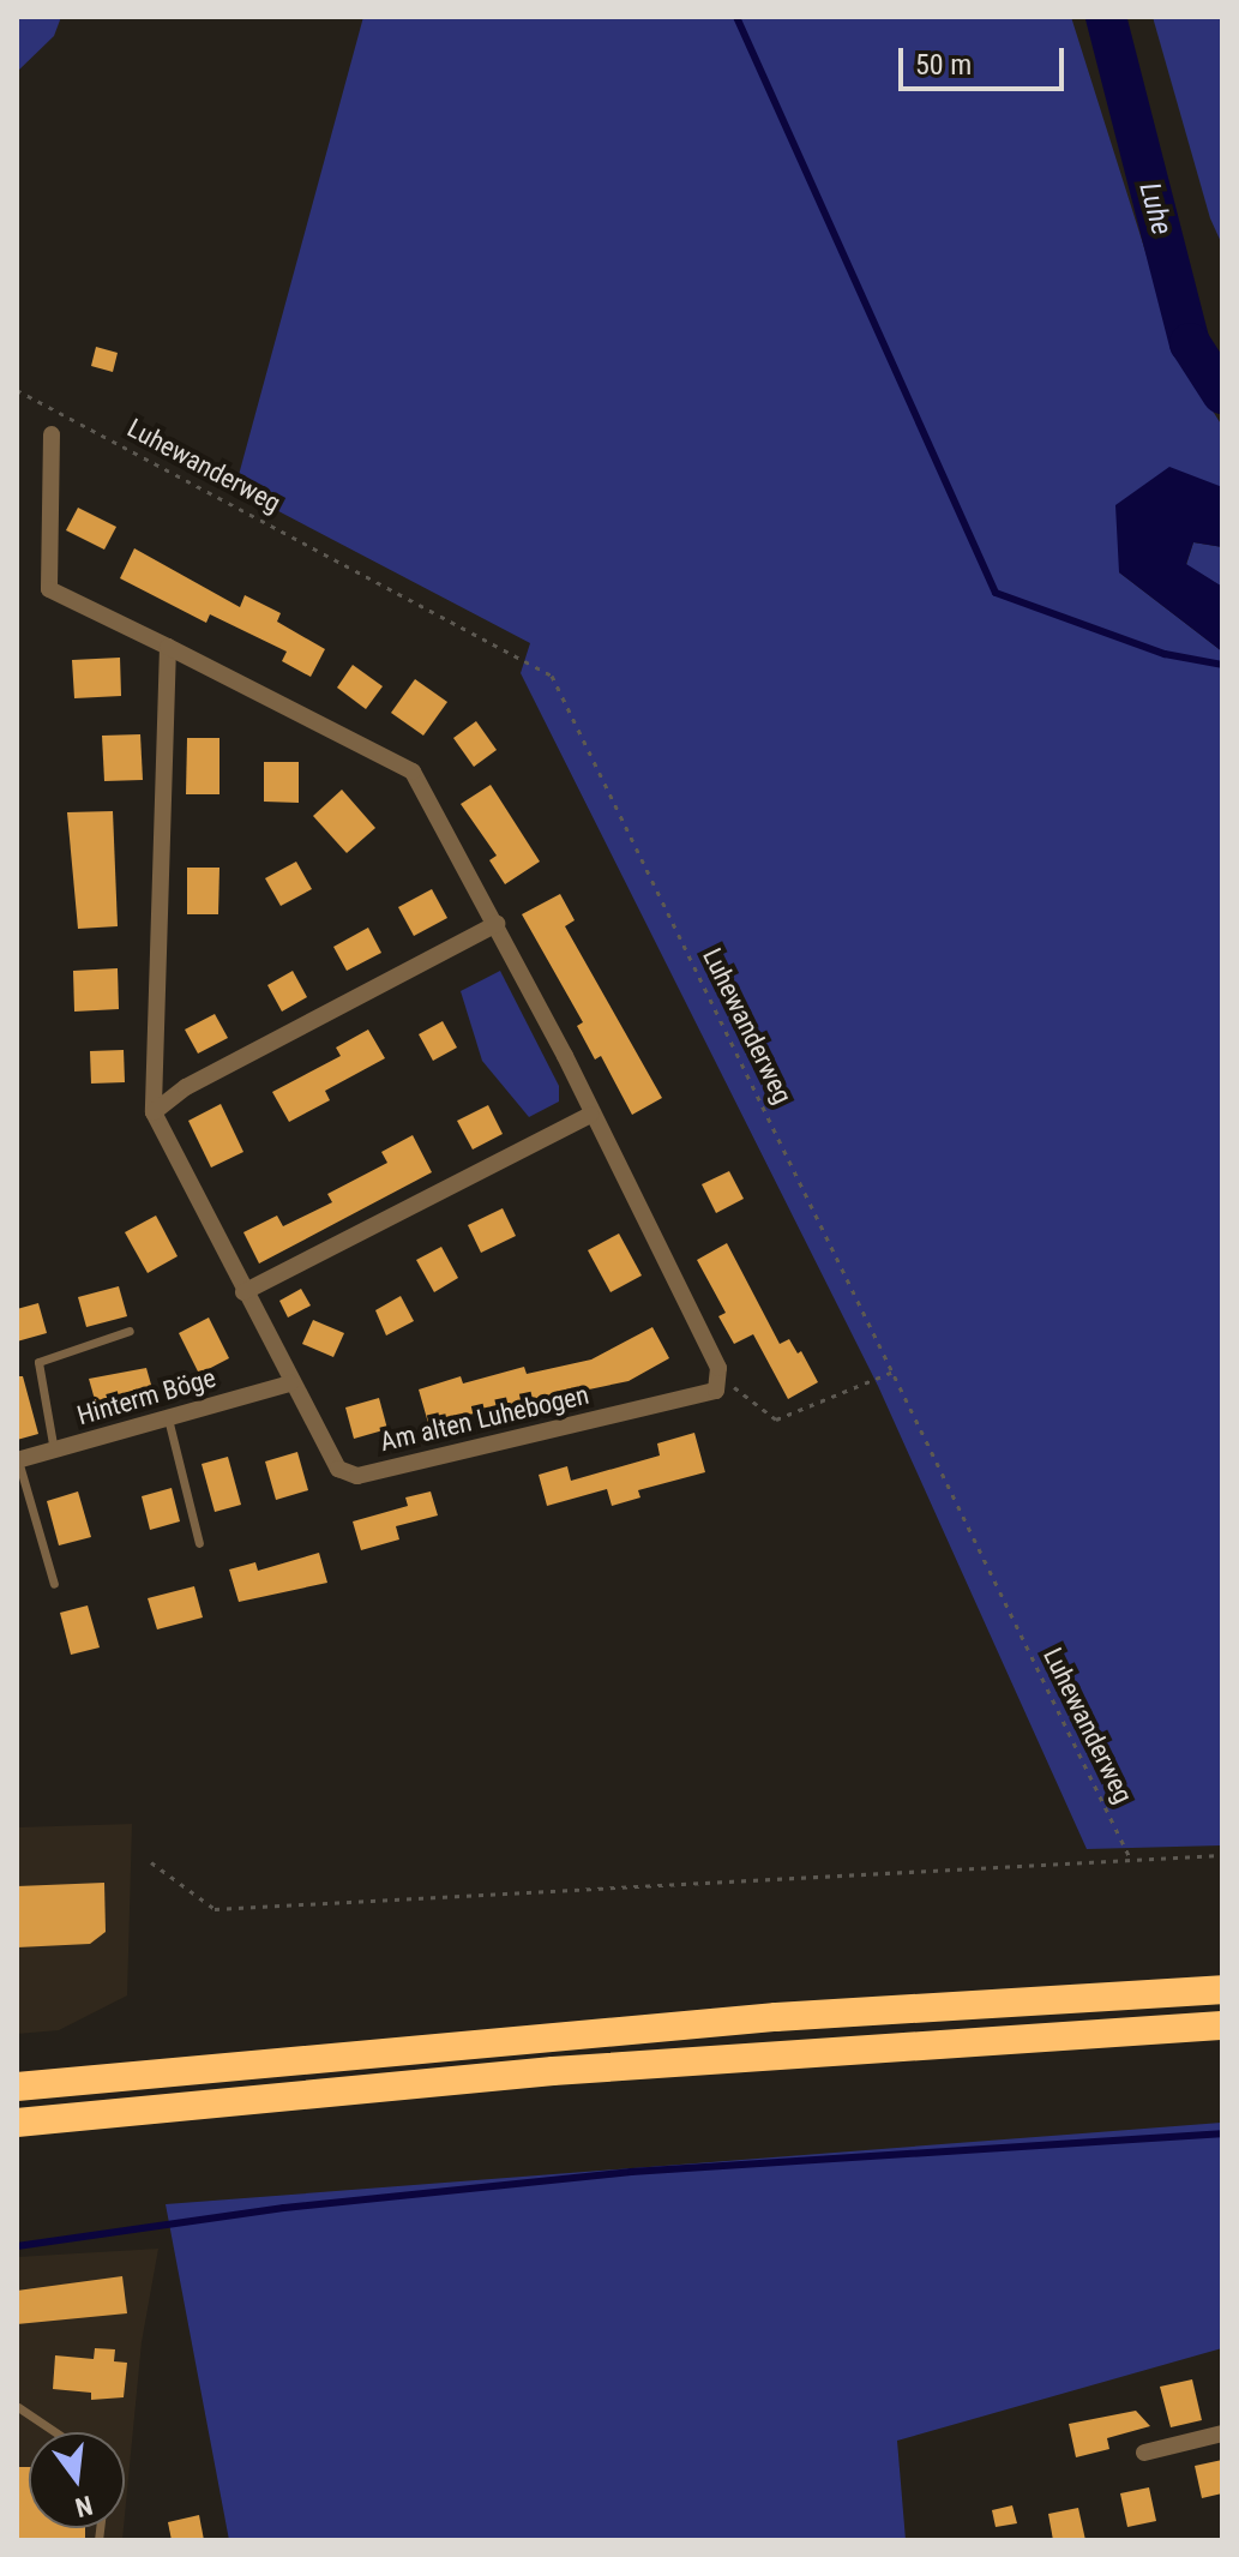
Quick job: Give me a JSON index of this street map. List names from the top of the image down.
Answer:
{
  "streets": {
    "street": ["Hinterm Böge", "Am alten Luhebogen"],
    "path": ["Luhewanderweg"]
  },
  "crossings": [
    ["Hinterm Böge", "Am alten Luhebogen"]
  ],
  "water": ["Luhe"],
  "scale_bar": "50 m",
  "north": "bottom"
}
